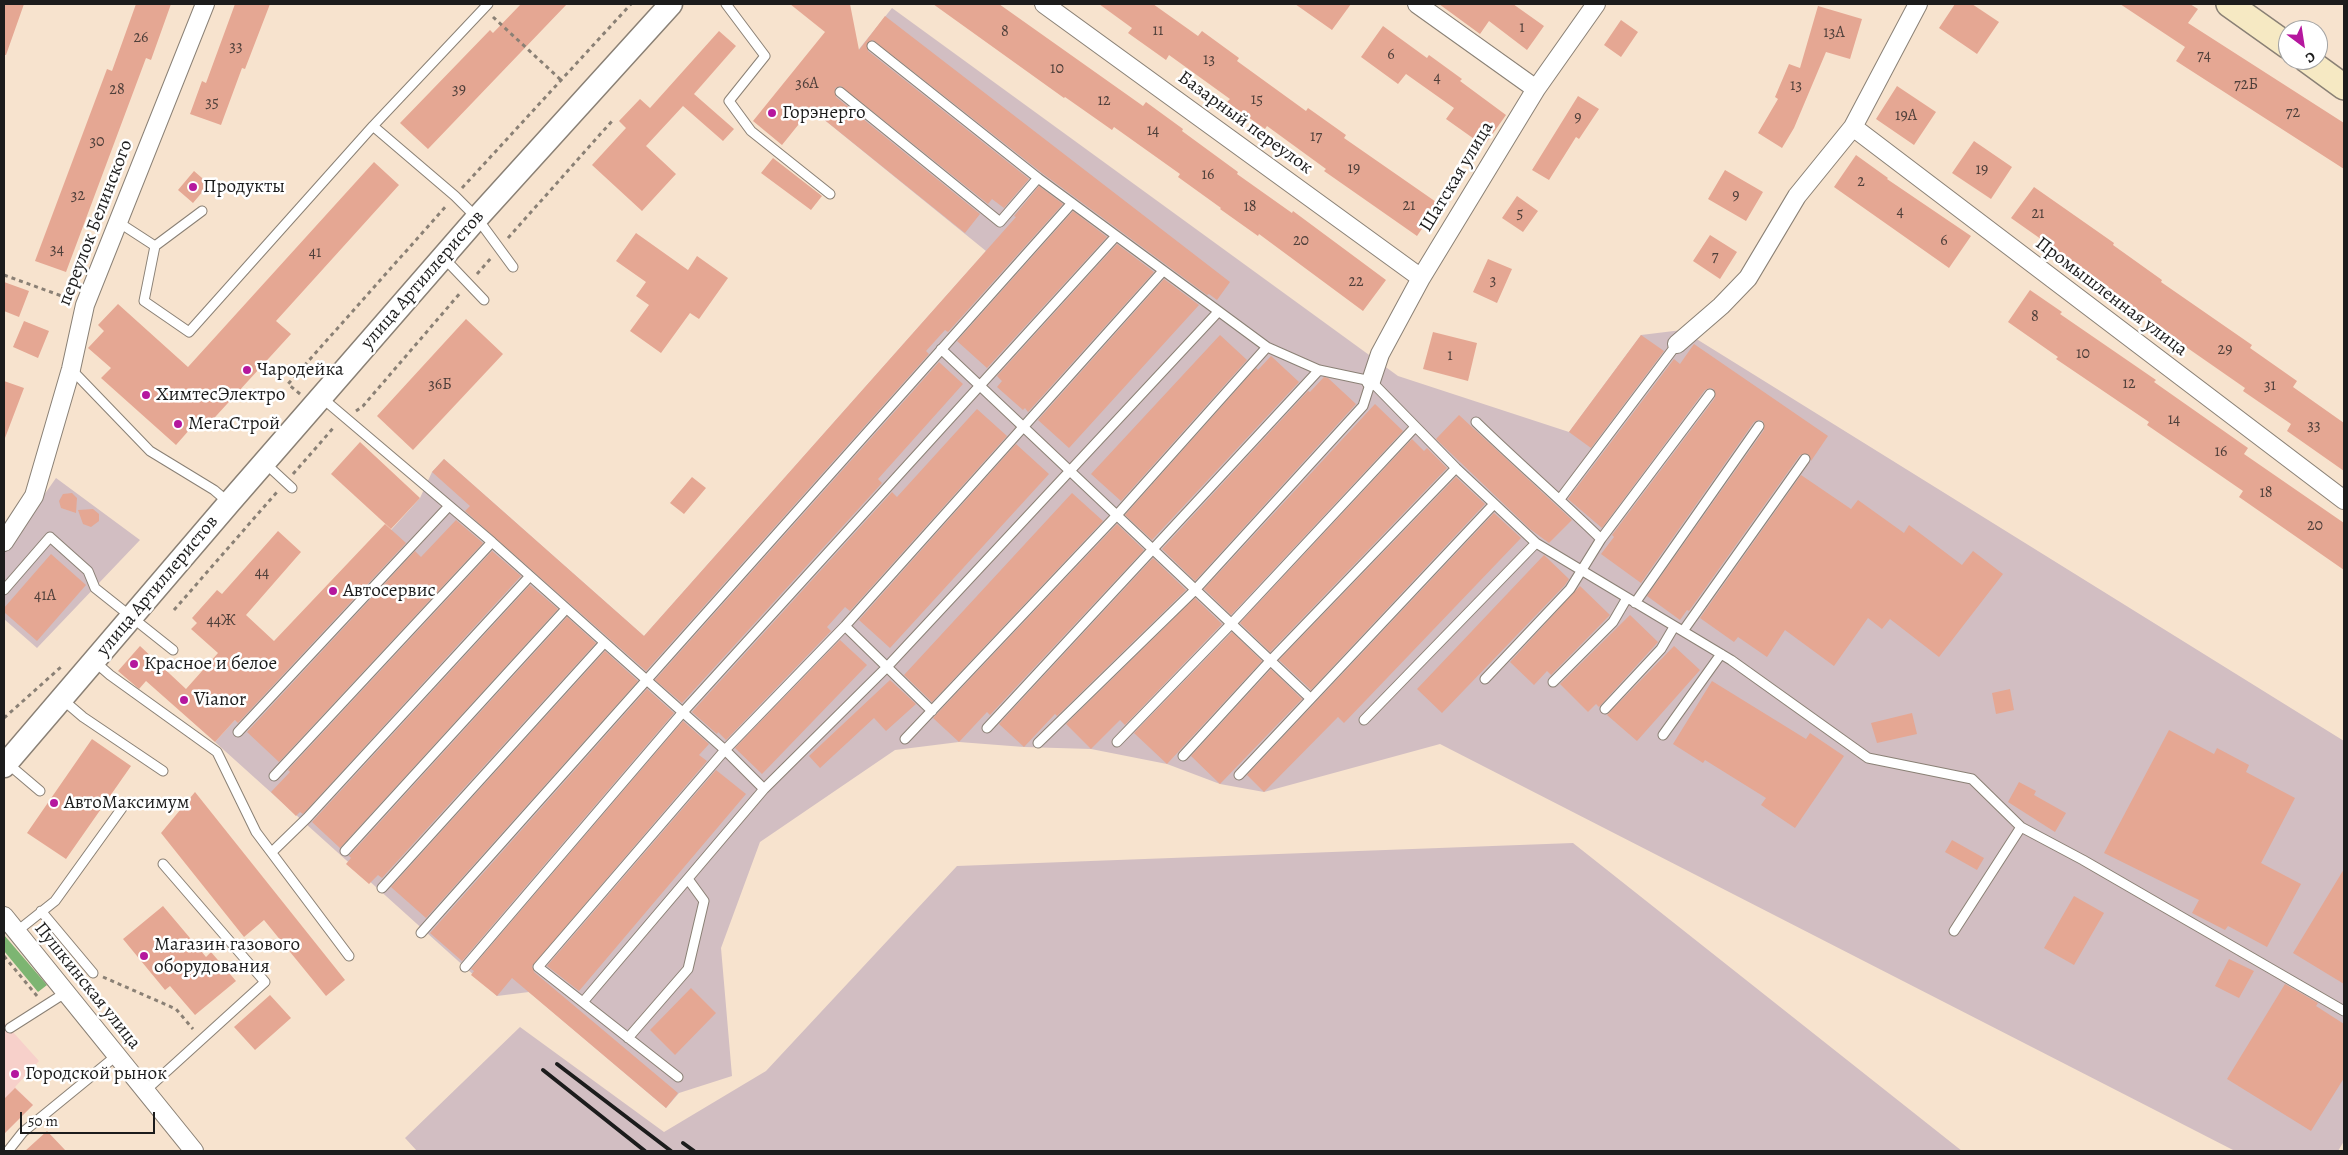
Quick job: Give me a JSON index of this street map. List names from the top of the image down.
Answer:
{
  "streets": {
    "street": [
      "Базарный переулок",
      "Шатская улица",
      "переулок Белинского",
      "улица Артиллеристов",
      "Промышленная улица",
      "Пушкинская улица"
    ]
  },
  "crossings": [
    ["Базарный переулок", "Шатская улица"]
  ],
  "places": [
    "Горэнерго",
    "Продукты",
    "Чародейка",
    "ХимтесЭлектро",
    "МегаСтрой",
    "Автосервис",
    "Красное и белое",
    "Vianor",
    "АвтоМаксимум",
    "Магазин газового оборудования",
    "Городской рынок"
  ],
  "house_numbers": [
    "1",
    "11",
    "8",
    "13А",
    "26",
    "33",
    "6",
    "74",
    "13",
    "10",
    "4",
    "36А",
    "72Б",
    "13",
    "28",
    "39",
    "15",
    "12",
    "35",
    "72",
    "19А",
    "9",
    "14",
    "17",
    "30",
    "19",
    "19",
    "16",
    "2",
    "32",
    "9",
    "21",
    "18",
    "4",
    "5",
    "21",
    "20",
    "6",
    "34",
    "41",
    "7",
    "3",
    "22",
    "8",
    "29",
    "10",
    "1",
    "12",
    "36Б",
    "31",
    "14",
    "33",
    "16",
    "18",
    "20",
    "44",
    "41А",
    "44Ж"
  ],
  "scale_bar": "50 m",
  "north": "bottom right"
}
